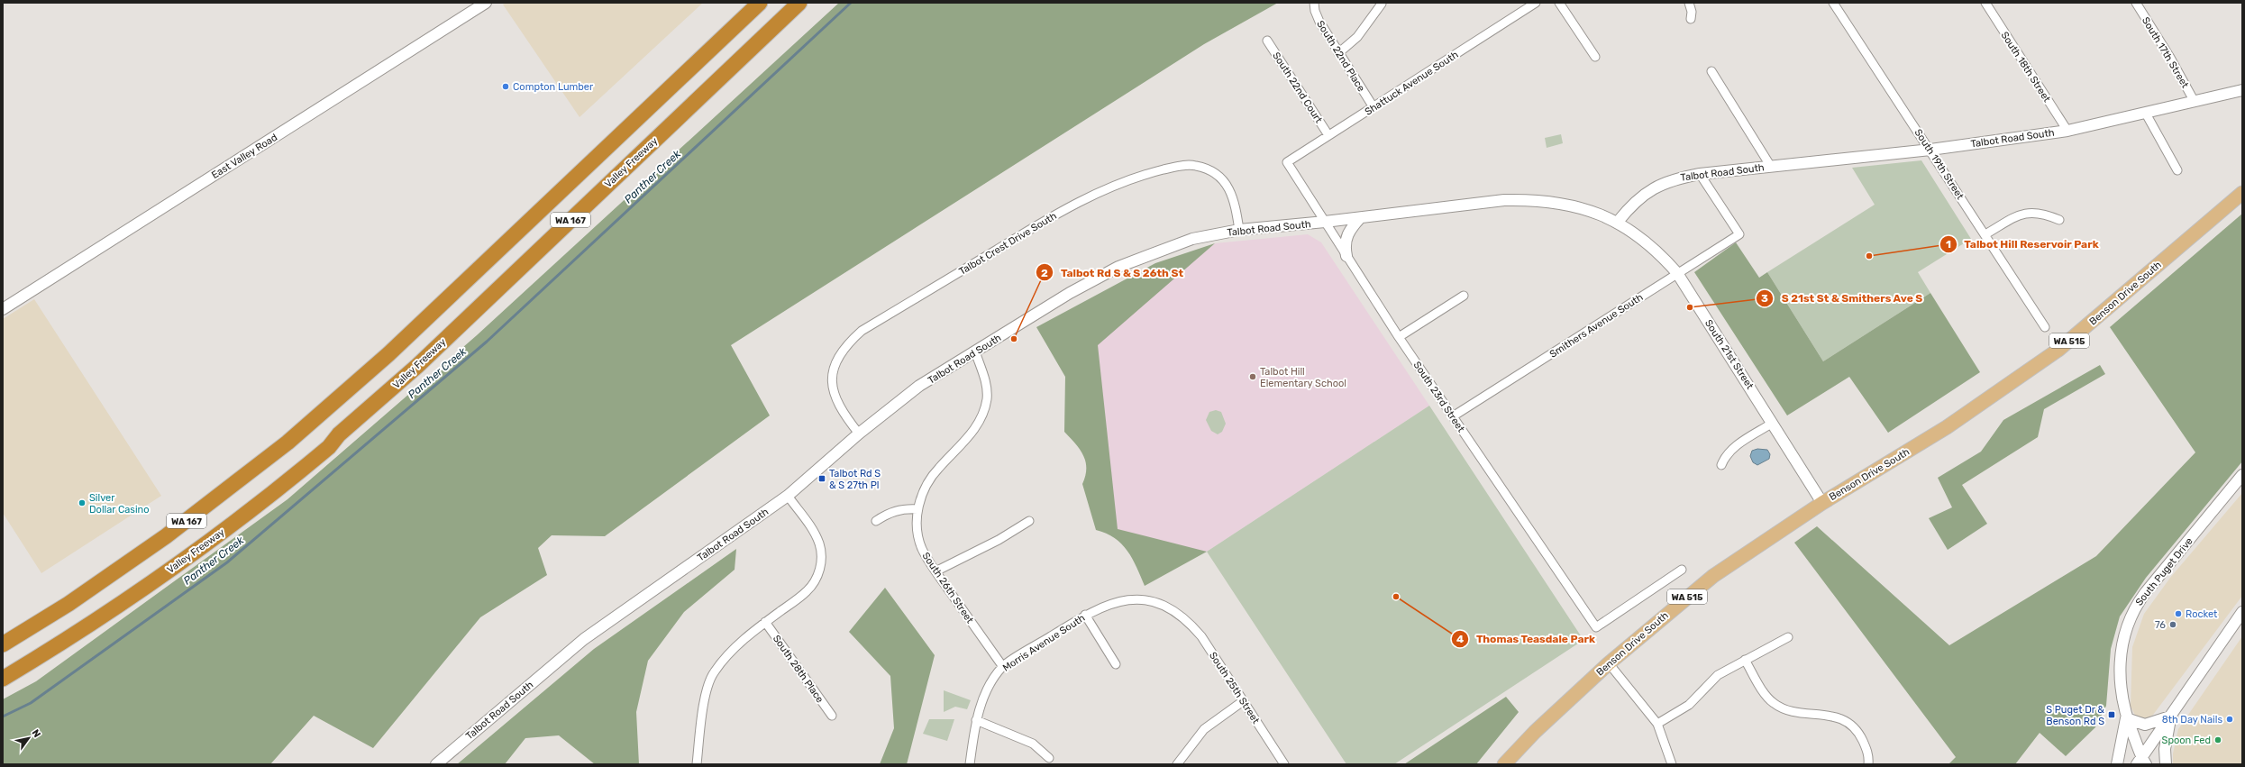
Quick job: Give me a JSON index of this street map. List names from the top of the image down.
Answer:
{
  "streets": {
    "highway": ["Valley Freeway", "WA 167"],
    "main road": ["Benson Drive South", "WA 515"],
    "street": [
      "South 17th Street",
      "South 22nd Place",
      "South 18th Street",
      "Shattuck Avenue South",
      "South 22nd Court",
      "Talbot Road South",
      "East Valley Road",
      "South 19th Street",
      "Talbot Crest Drive South",
      "Smithers Avenue South",
      "South 21st Street",
      "South 23rd Street",
      "South Puget Drive",
      "South 26th Street",
      "Morris Avenue South",
      "South 28th Place",
      "South 25th Street"
    ]
  },
  "crossings": [
    ["South 17th Street", "Talbot Road South"],
    ["South 22nd Place", "Shattuck Avenue South"],
    ["South 18th Street", "Talbot Road South"],
    ["Shattuck Avenue South", "South 22nd Court"],
    ["Shattuck Avenue South", "South 23rd Street"],
    ["Talbot Road South", "South 19th Street"],
    ["Talbot Road South", "Talbot Crest Drive South"],
    ["Talbot Road South", "Smithers Avenue South"],
    ["Talbot Road South", "South 21st Street"],
    ["Talbot Road South", "South 23rd Street"],
    ["Talbot Road South", "South 26th Street"],
    ["Benson Drive South", "South 21st Street"],
    ["Smithers Avenue South", "South 21st Street"],
    ["Smithers Avenue South", "South 23rd Street"],
    ["South 26th Street", "Morris Avenue South"],
    ["Morris Avenue South", "South 25th Street"]
  ],
  "water": ["Panther Creek"],
  "places": {
    "other": [
      "Compton Lumber",
      "Talbot Hill Reservoir Park",
      "S 21st St & Smithers Ave S",
      "Talbot Rd S & S 26th St",
      "Talbot Hill Elementary School",
      "Silver Dollar Casino",
      "Thomas Teasdale Park",
      "Rocket",
      "76",
      "8th Day Nails",
      "Spoon Fed"
    ],
    "transit": ["Talbot Rd S & S 27th Pl", "S Puget Dr & Benson Rd S"]
  },
  "north": "top right"
}
